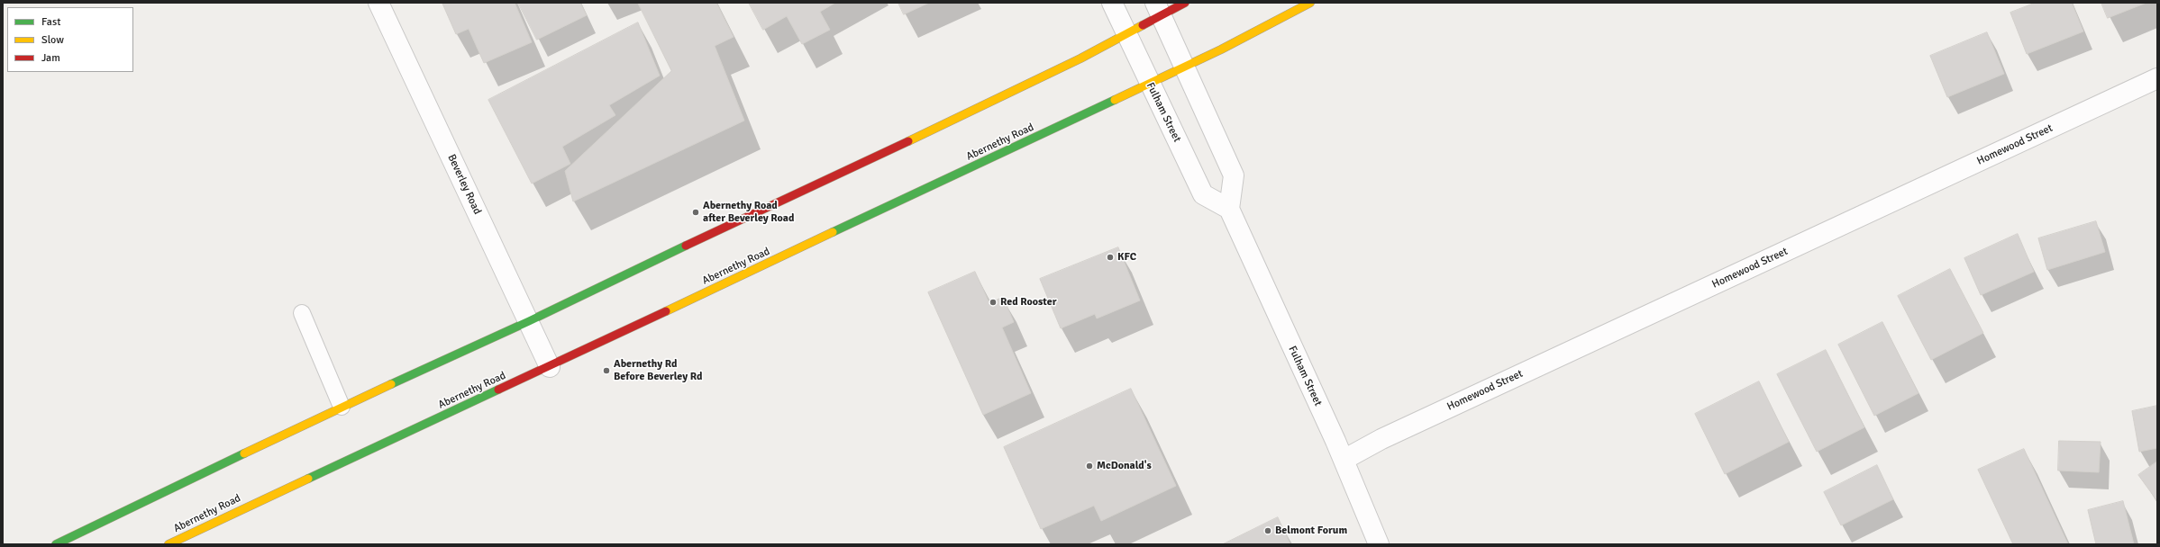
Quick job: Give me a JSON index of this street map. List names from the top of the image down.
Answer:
{
  "streets": {
    "main road": ["Abernethy Road"],
    "street": ["Fulham Street", "Homewood Street", "Beverley Road"]
  },
  "crossings": [
    ["Fulham Street", "Abernethy Road"],
    ["Fulham Street", "Homewood Street"],
    ["Abernethy Road", "Beverley Road"]
  ],
  "places": [
    "Abernethy Road after Beverley Road",
    "KFC",
    "Red Rooster",
    "Abernethy Rd Before Beverley Rd",
    "McDonald's",
    "Belmont Forum"
  ],
  "legend": ["Fast", "Slow", "Jam"]
}
